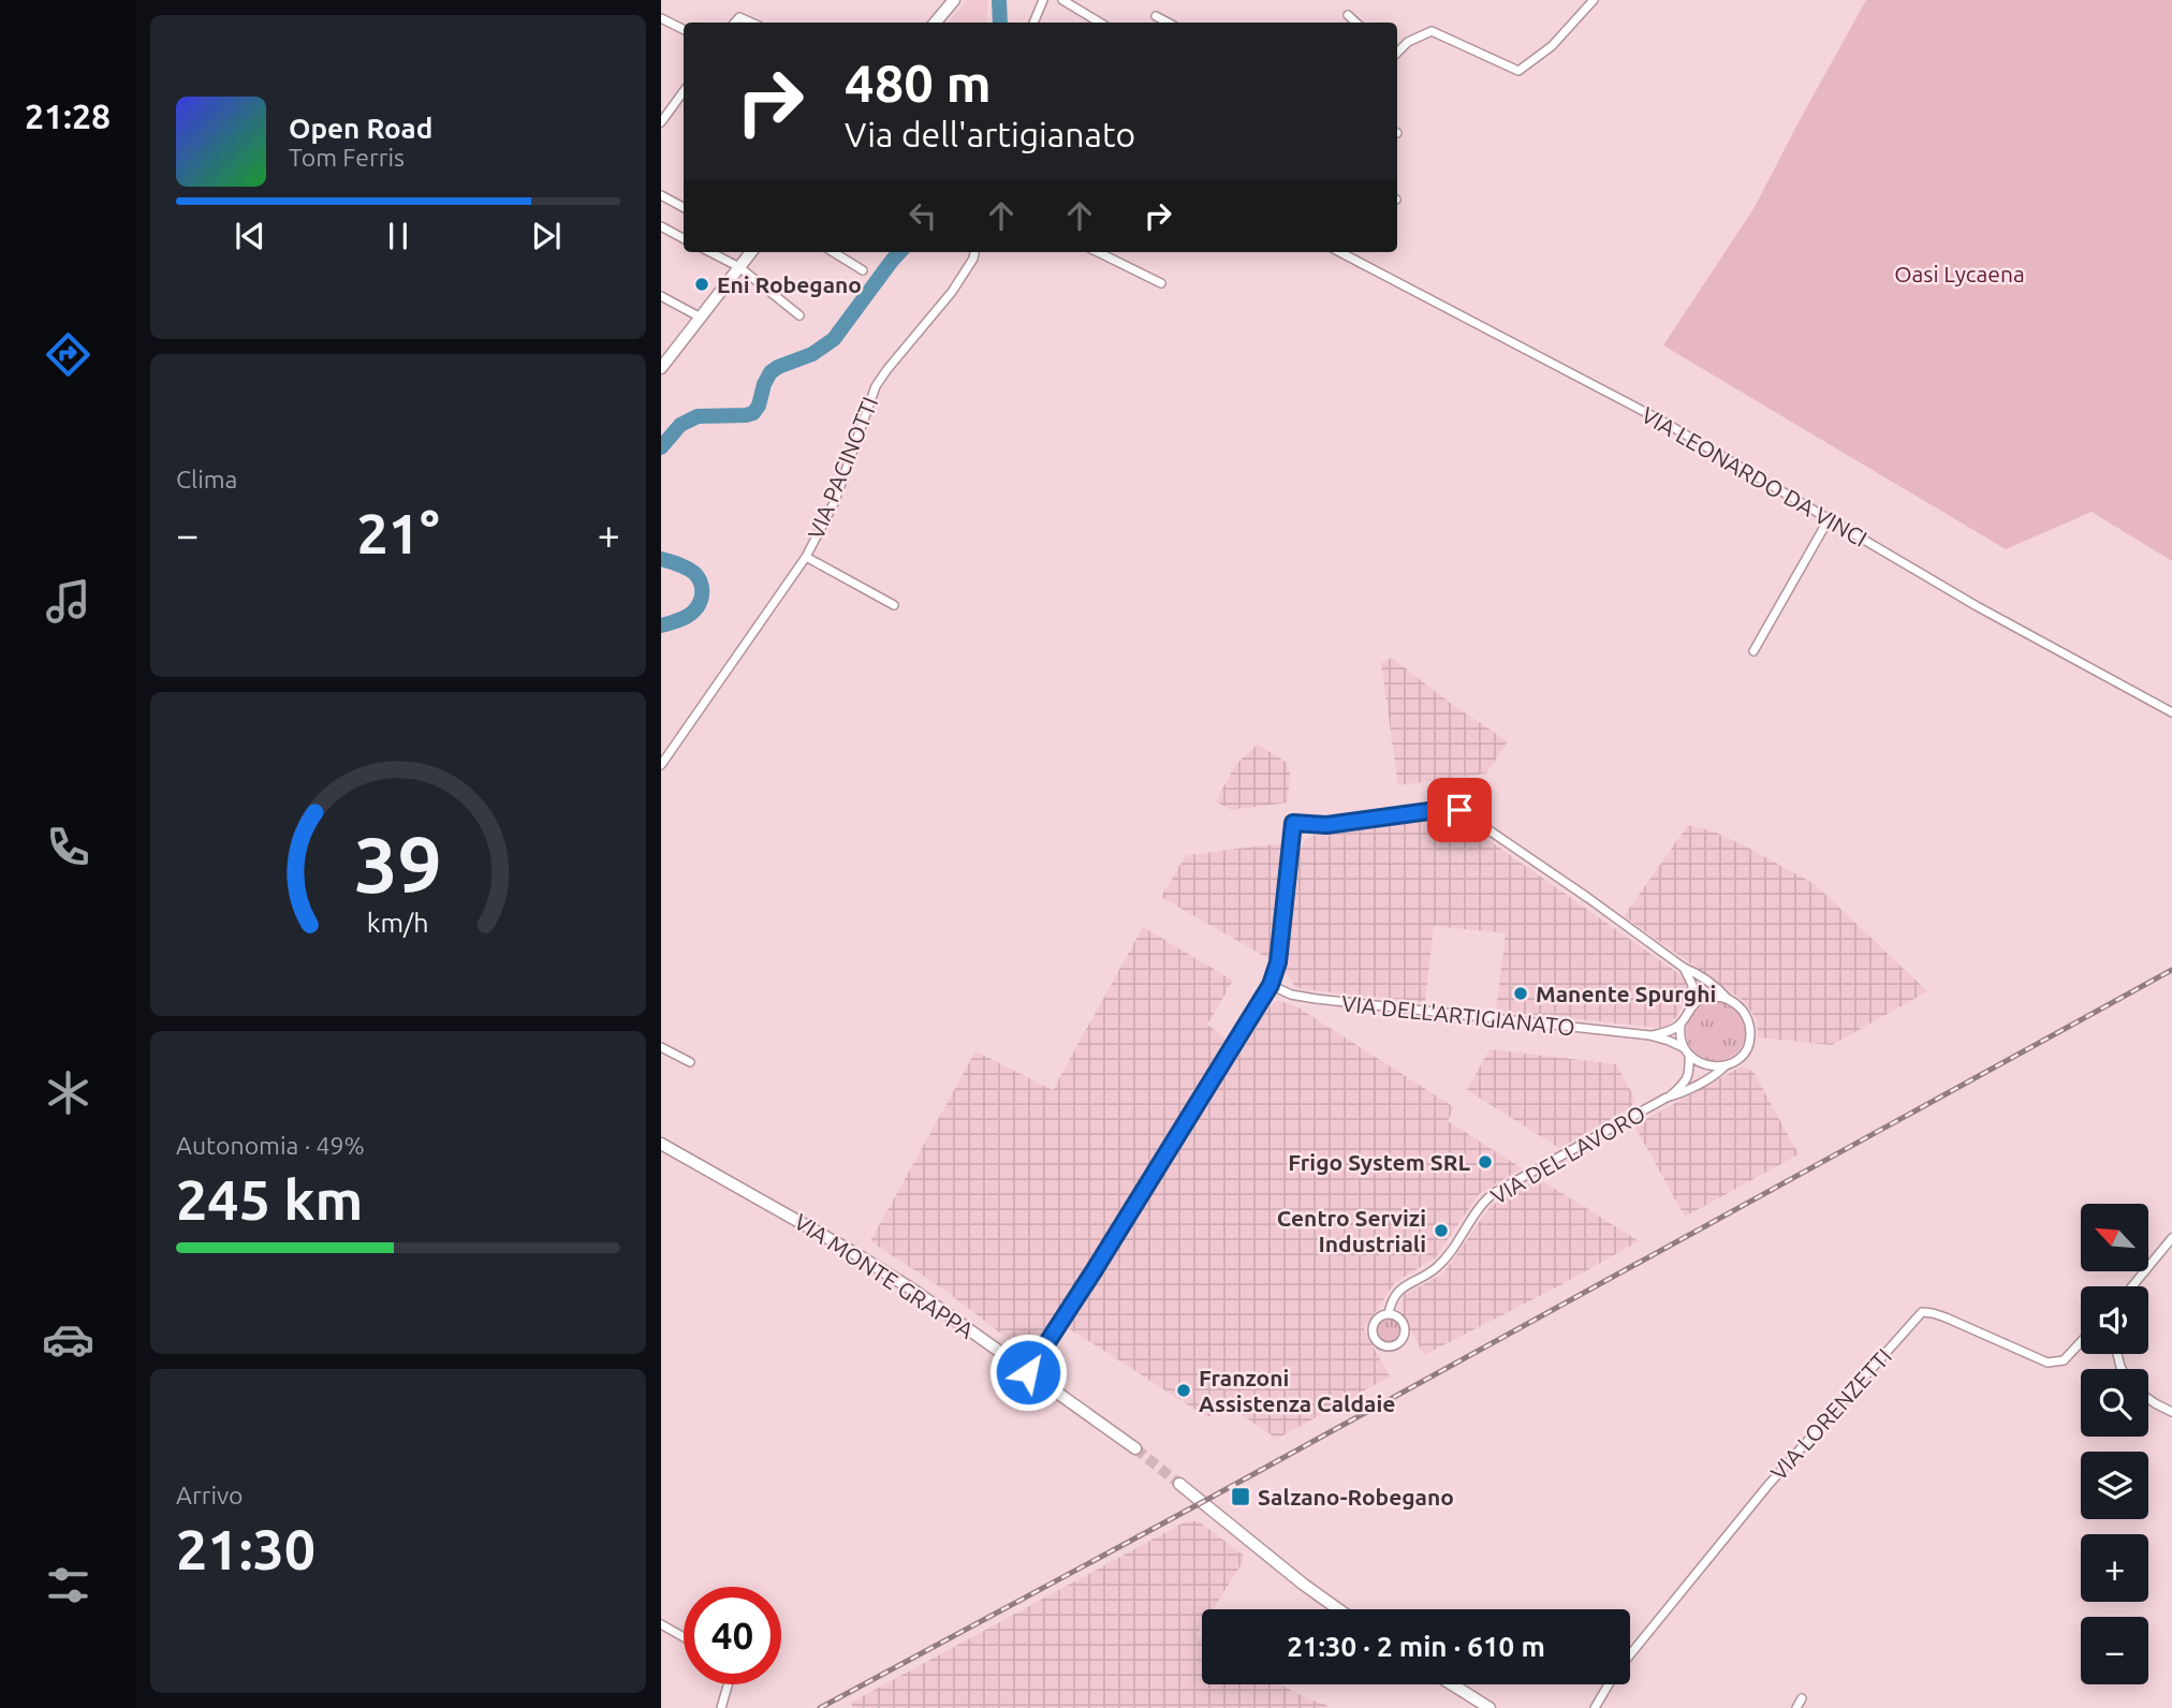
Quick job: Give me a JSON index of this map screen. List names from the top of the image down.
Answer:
{
  "streets": {
    "street": [
      "VIA PACINOTTI",
      "VIA LEONARDO DA VINCI",
      "VIA DELL'ARTIGIANATO",
      "VIA DEL LAVORO",
      "VIA MONTE GRAPPA",
      "VIA LORENZETTI"
    ]
  },
  "crossings": [
    ["VIA DELL'ARTIGIANATO", "VIA DEL LAVORO"]
  ],
  "parks": ["Oasi Lycaena"],
  "places": {
    "other": [
      "Eni Robegano",
      "Manente Spurghi",
      "Frigo System SRL",
      "Centro Servizi Industriali",
      "Franzoni Assistenza Caldaie"
    ],
    "transit": ["Salzano-Robegano"]
  },
  "north": "top left",
  "page": {
    "tabs": "21:28",
    "turn": ["480 m", "Via dell'artigianato"],
    "song": ["Open Road", "Tom Ferris"],
    "tile": [
      "Clima",
      ["Autonomia · 49%", "245 km"],
      ["Arrivo", "21:30"]
    ],
    "heat": ["−", "21°", "+"],
    "map_buttons": ["+", "−"],
    "limit": "40",
    "trip": "21:30 · 2 min · 610 m",
    "gauge": ["39", "km/h"]
  }
}
